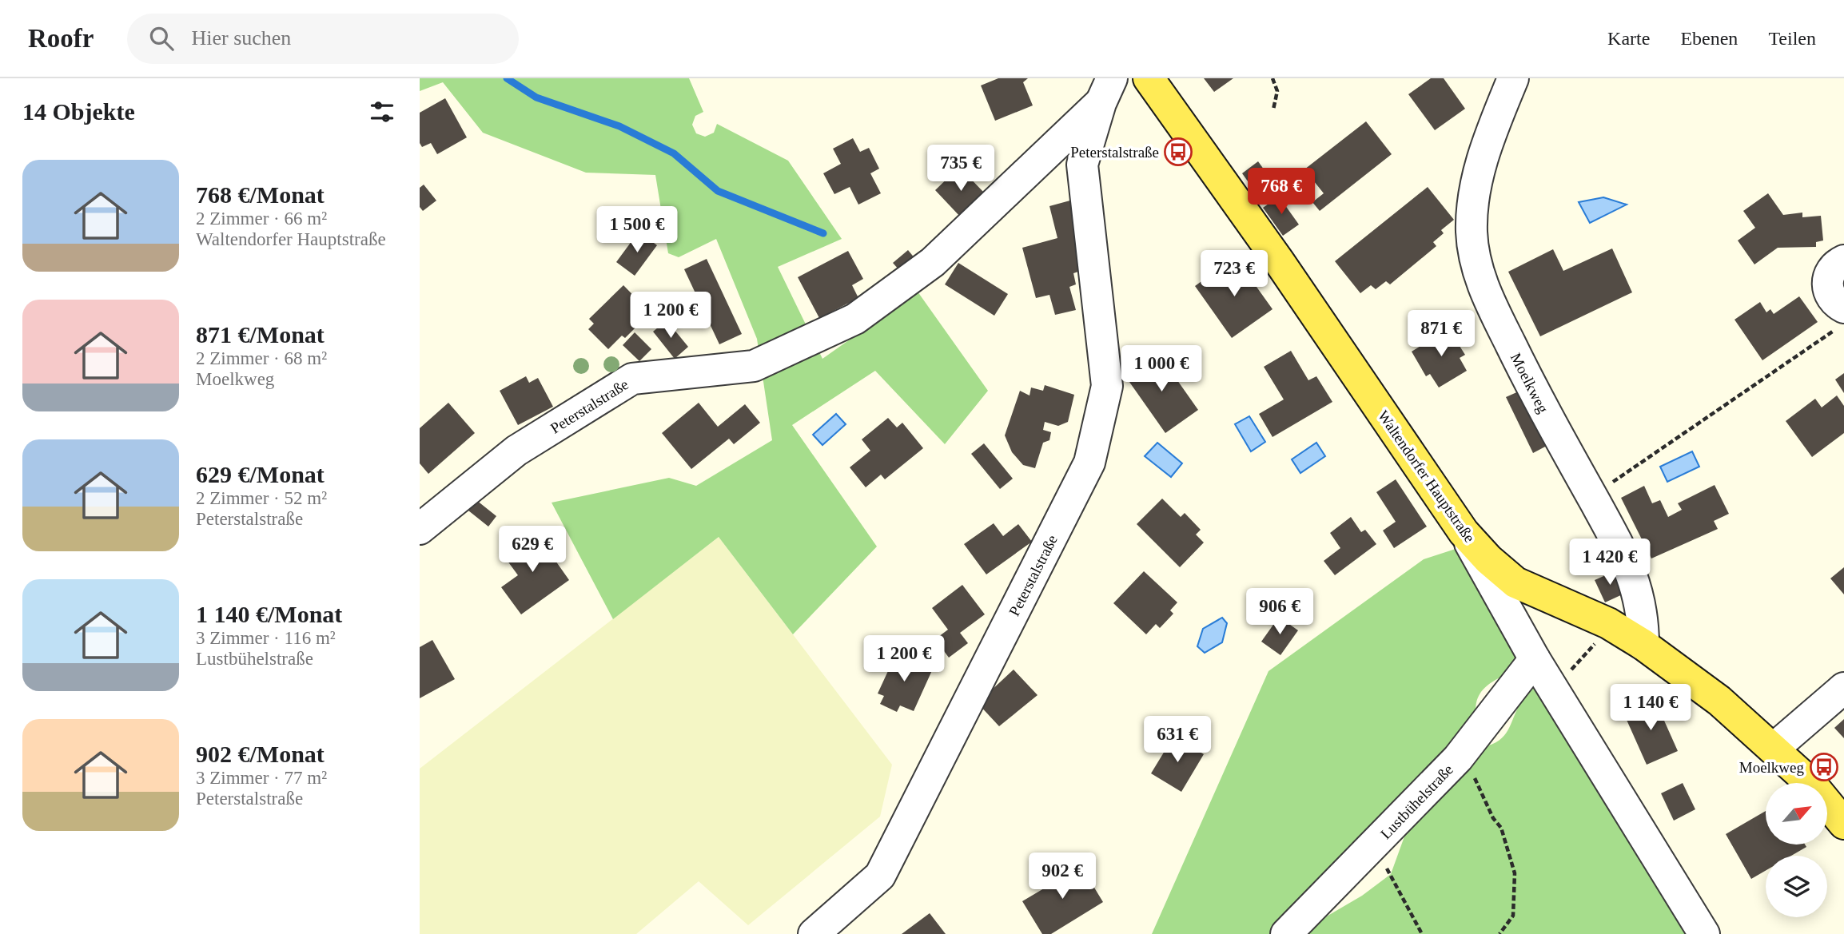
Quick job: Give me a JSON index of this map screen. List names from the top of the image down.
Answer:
{
  "streets": {
    "main road": ["Waltendorfer Hauptstraße"],
    "street": ["Moelkweg", "Peterstalstraße", "Lustbühelstraße"]
  },
  "crossings": [
    ["Moelkweg", "Waltendorfer Hauptstraße"]
  ],
  "places": {
    "bus stop": ["Peterstalstraße", "Moelkweg"]
  },
  "north": "top right",
  "page": {
    "header": "Roofr",
    "search": "Hier suchen",
    "nav": ["Karte", "Ebenen", "Teilen"],
    "heading": "14 Objekte",
    "price": [
      "735 €",
      "768 €",
      "1 500 €",
      "723 €",
      "1 200 €",
      "871 €",
      "1 000 €",
      "629 €",
      "1 420 €",
      "906 €",
      "1 200 €",
      "1 140 €",
      "631 €",
      "902 €"
    ],
    "list": [
      {
        "name": "768 €/Monat",
        "note": "2 Zimmer · 66 m² · Waltendorfer Hauptstraße"
      },
      {
        "name": "871 €/Monat",
        "note": "2 Zimmer · 68 m² · Moelkweg"
      },
      {
        "name": "629 €/Monat",
        "note": "2 Zimmer · 52 m² · Peterstalstraße"
      },
      {
        "name": "1 140 €/Monat",
        "note": "3 Zimmer · 116 m² · Lustbühelstraße"
      },
      {
        "name": "902 €/Monat",
        "note": "3 Zimmer · 77 m² · Peterstalstraße"
      }
    ]
  }
}
